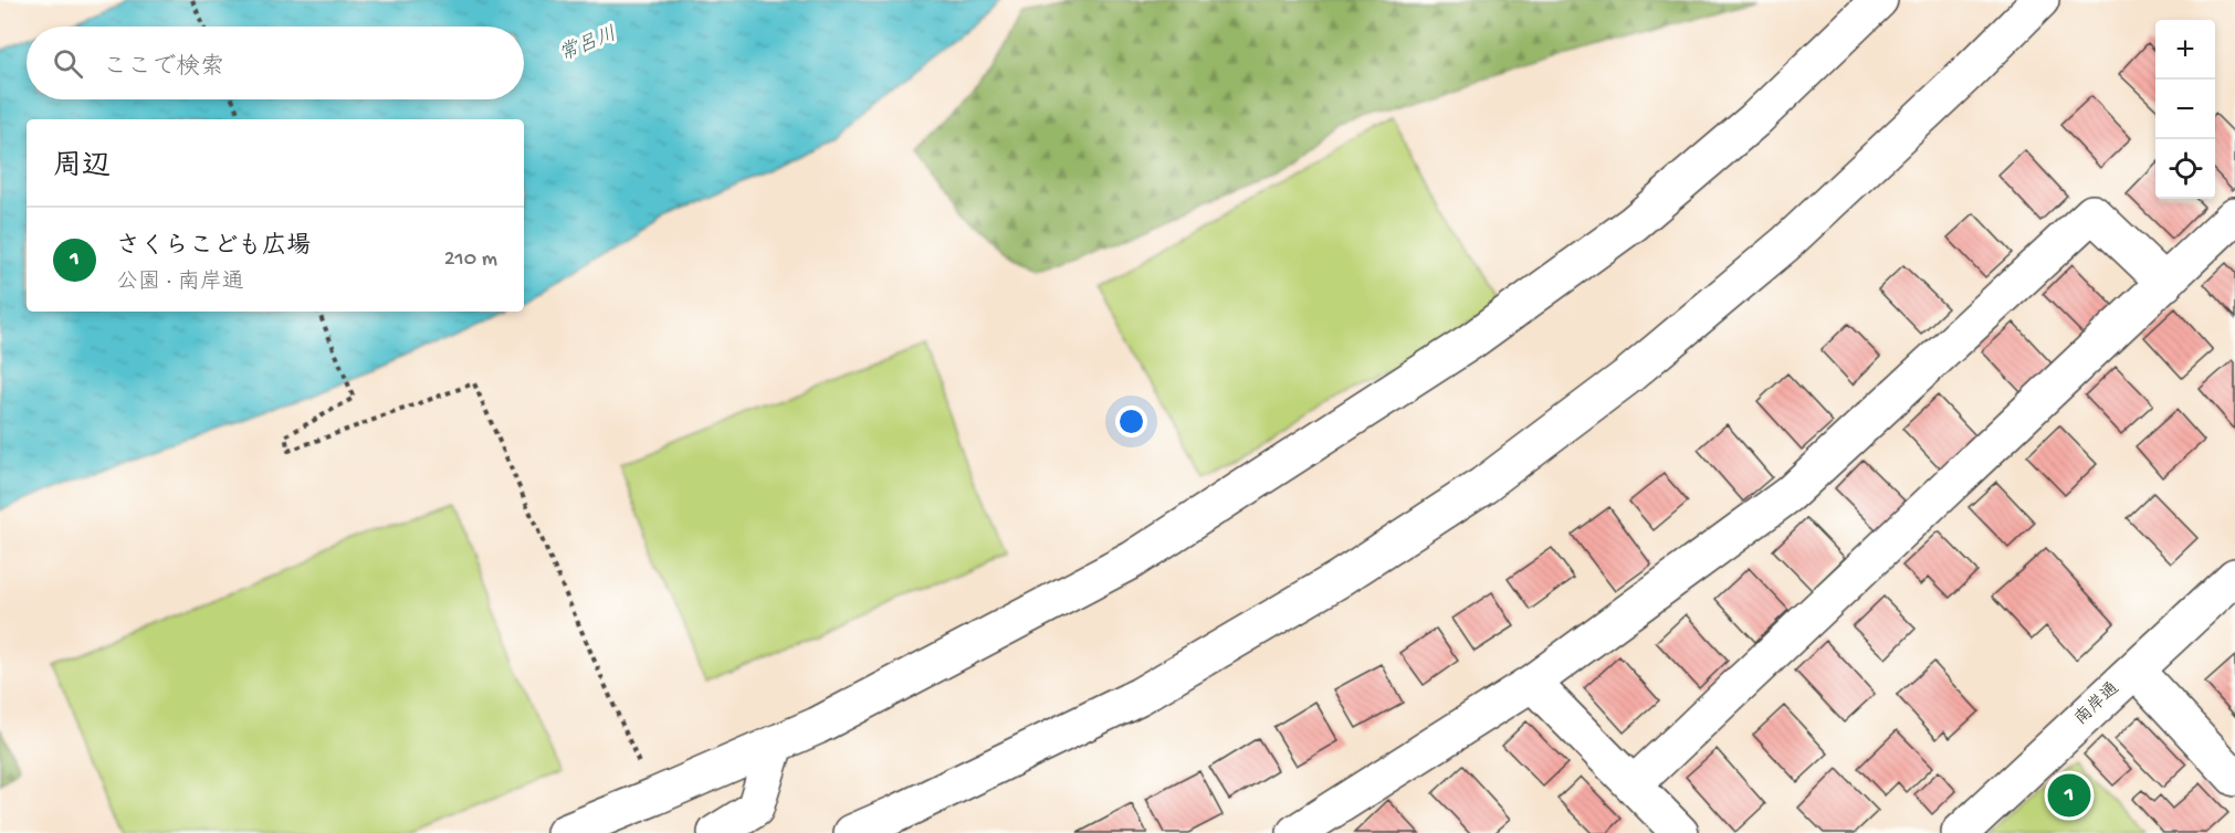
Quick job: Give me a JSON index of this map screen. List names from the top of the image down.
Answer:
{
  "streets": {
    "street": ["南岸通"]
  },
  "water": ["常呂川"],
  "page": {
    "map_buttons": ["+", "−"],
    "search": "ここで検索",
    "heading": "周辺",
    "list": [
      {
        "mark": "1",
        "name": "さくらこども広場",
        "note": "公園 · 南岸通",
        "value": "210 m"
      }
    ],
    "pins": "1"
  }
}
